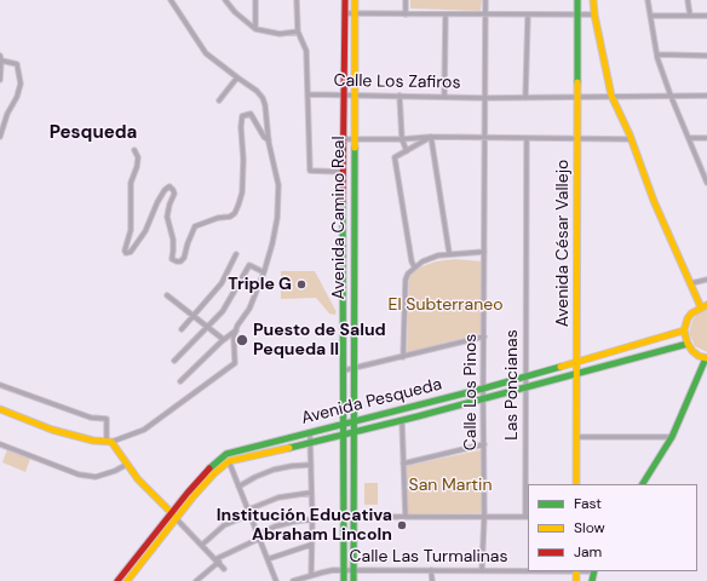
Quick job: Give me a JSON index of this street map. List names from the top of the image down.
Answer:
{
  "streets": {
    "main road": ["Avenida Camino Real", "Avenida César Vallejo", "Avenida Pesqueda"],
    "street": [
      "Calle Los Zafiros",
      "Las Poncianas",
      "Calle Los Pinos",
      "Calle Las Turmalinas"
    ]
  },
  "crossings": [
    ["Calle Los Zafiros", "Avenida Camino Real"],
    ["Calle Los Zafiros", "Avenida César Vallejo"],
    ["Calle Los Zafiros", "Calle Los Pinos"],
    ["Avenida Camino Real", "Avenida Pesqueda"],
    ["Avenida Camino Real", "Calle Las Turmalinas"],
    ["Avenida César Vallejo", "Avenida Pesqueda"],
    ["Las Poncianas", "Avenida Pesqueda"],
    ["Calle Los Pinos", "Avenida Pesqueda"],
    ["Calle Los Pinos", "Calle Las Turmalinas"]
  ],
  "districts": ["Pesqueda"],
  "parks": ["El Subterraneo", "San Martin"],
  "places": ["Triple G", "Puesto de Salud Pequeda II", "Institución Educativa Abraham Lincoln"],
  "legend": ["Fast", "Slow", "Jam"]
}
